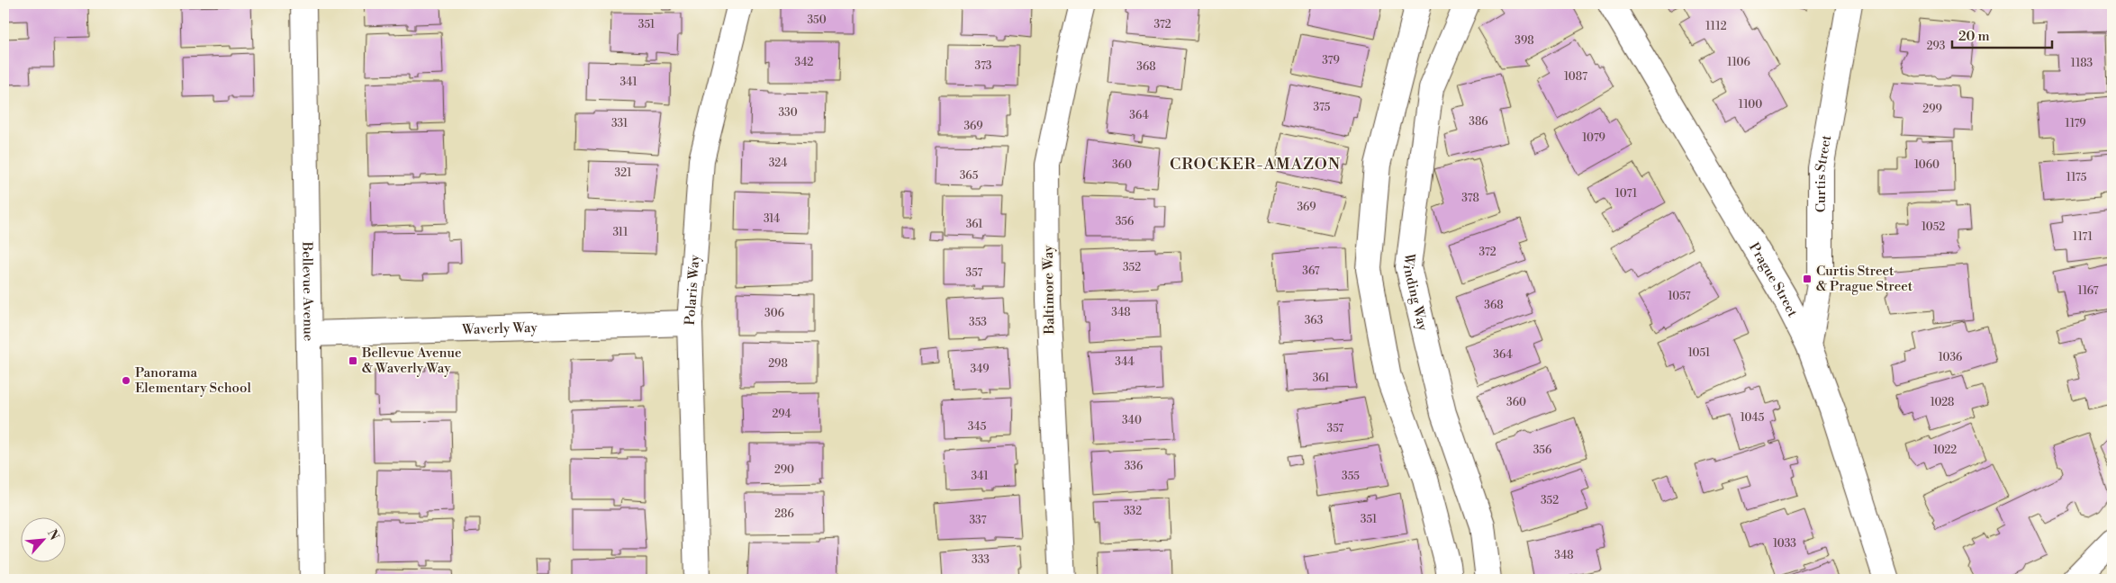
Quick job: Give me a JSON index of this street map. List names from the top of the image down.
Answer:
{
  "streets": {
    "street": [
      "Curtis Street",
      "Prague Street",
      "Polaris Way",
      "Baltimore Way",
      "Bellevue Avenue",
      "Winding Way",
      "Waverly Way"
    ]
  },
  "crossings": [
    ["Curtis Street", "Prague Street"],
    ["Polaris Way", "Waverly Way"],
    ["Bellevue Avenue", "Waverly Way"]
  ],
  "districts": ["CROCKER-AMAZON"],
  "places": {
    "transit": ["Curtis Street & Prague Street", "Bellevue Avenue & Waverly Way"],
    "other": ["Panorama Elementary School"]
  },
  "house_numbers": [
    "350",
    "351",
    "372",
    "1112",
    "398",
    "293",
    "379",
    "342",
    "1106",
    "1183",
    "373",
    "368",
    "1087",
    "341",
    "1100",
    "375",
    "299",
    "330",
    "364",
    "386",
    "331",
    "1179",
    "369",
    "1079",
    "324",
    "360",
    "1060",
    "321",
    "365",
    "1175",
    "1071",
    "378",
    "369",
    "314",
    "356",
    "361",
    "1052",
    "311",
    "1171",
    "372",
    "352",
    "367",
    "357",
    "1167",
    "1057",
    "368",
    "348",
    "306",
    "363",
    "353",
    "1051",
    "364",
    "1036",
    "344",
    "298",
    "349",
    "361",
    "360",
    "1028",
    "294",
    "1045",
    "340",
    "345",
    "357",
    "356",
    "1022",
    "336",
    "290",
    "341",
    "355",
    "352",
    "332",
    "286",
    "351",
    "337",
    "1033",
    "348",
    "333"
  ],
  "scale_bar": "20 m",
  "north": "top right"
}
